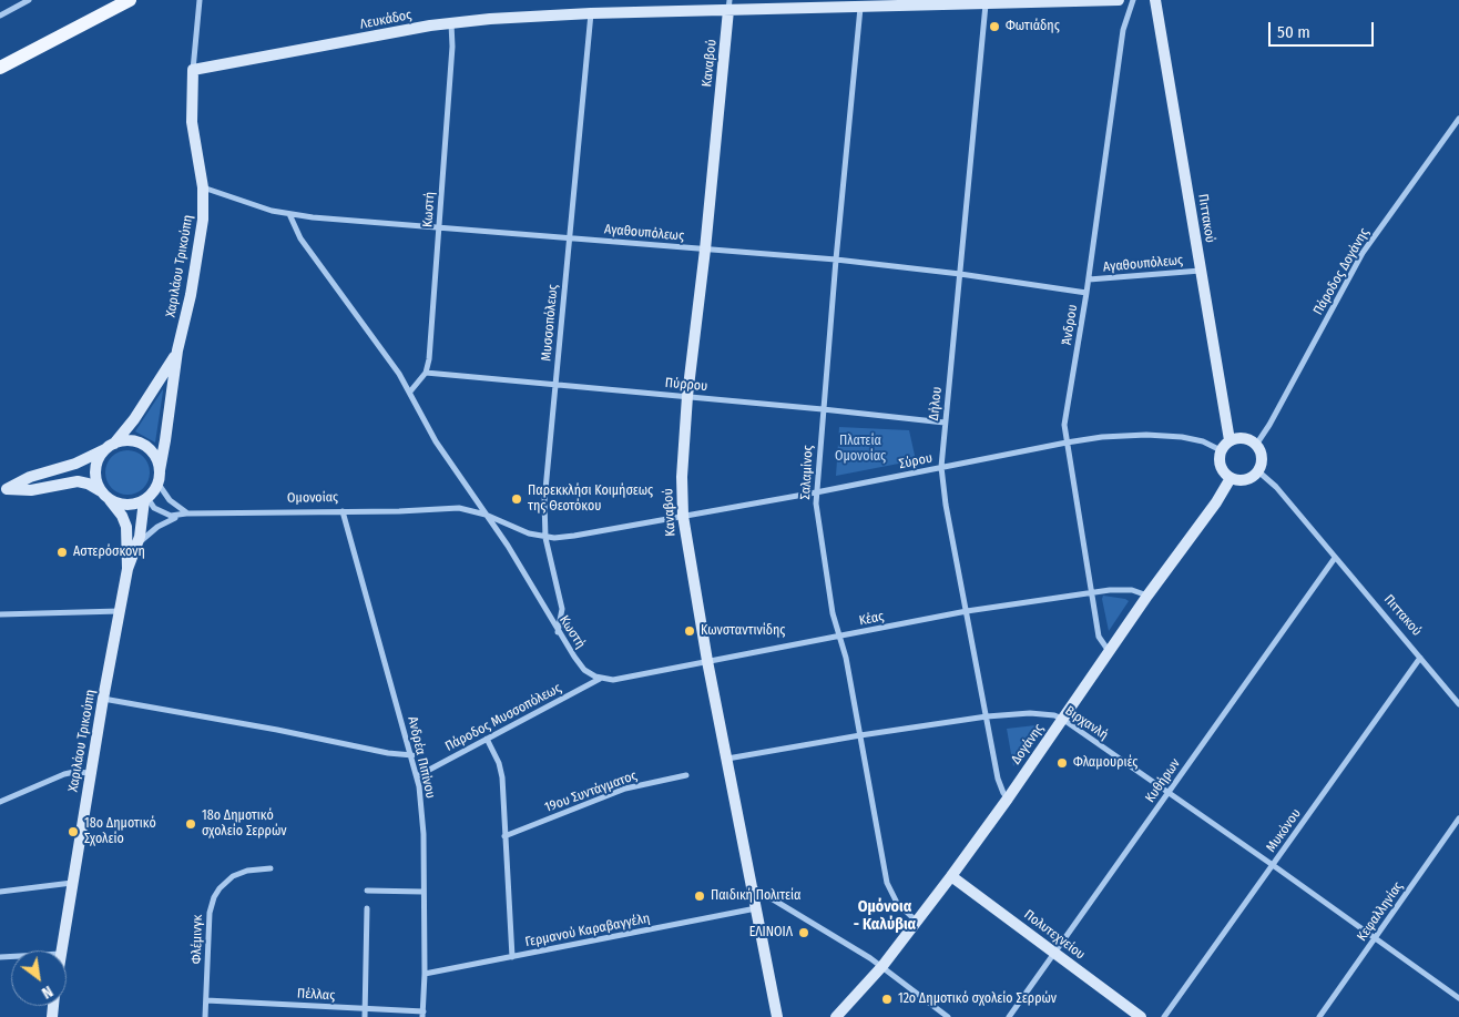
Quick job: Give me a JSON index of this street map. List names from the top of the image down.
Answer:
{
  "streets": {
    "street": [
      "Λευκάδος",
      "Καναβού",
      "Κωστή",
      "Πιττακού",
      "Αγαθουπόλεως",
      "Χαριλάου Τρικούπη",
      "Πάροδος Δογάνης",
      "Μυσσοπόλεως",
      "Άνδρου",
      "Πύρρου",
      "Δήλου",
      "Σύρου",
      "Σαλαμίνος",
      "Ομονοίας",
      "Κέας",
      "Πάροδος Μυσσοπόλεως",
      "Βιρχανλή",
      "Δογάνης",
      "Ανδρέα Πιπίνου",
      "Κυθήρων",
      "19ου Συντάγματος",
      "Μυκόνου",
      "Κεφαλληνίας",
      "Γερμανού Καραβαγγέλη",
      "Πολυτεχνείου",
      "Φλέμινγκ",
      "Πέλλας"
    ]
  },
  "crossings": [
    ["Λευκάδος", "Καναβού"],
    ["Λευκάδος", "Κωστή"],
    ["Λευκάδος", "Χαριλάου Τρικούπη"],
    ["Λευκάδος", "Μυσσοπόλεως"],
    ["Λευκάδος", "Δήλου"],
    ["Λευκάδος", "Σαλαμίνος"],
    ["Καναβού", "Αγαθουπόλεως"],
    ["Καναβού", "Πύρρου"],
    ["Καναβού", "Σύρου"],
    ["Καναβού", "Κέας"],
    ["Καναβού", "Βιρχανλή"],
    ["Καναβού", "Γερμανού Καραβαγγέλη"],
    ["Κωστή", "Αγαθουπόλεως"],
    ["Κωστή", "Μυσσοπόλεως"],
    ["Κωστή", "Πύρρου"],
    ["Κωστή", "Σύρου"],
    ["Κωστή", "Ομονοίας"],
    ["Κωστή", "Κέας"],
    ["Κωστή", "Πάροδος Μυσσοπόλεως"],
    ["Πιττακού", "Αγαθουπόλεως"],
    ["Πιττακού", "Πάροδος Δογάνης"],
    ["Πιττακού", "Σύρου"],
    ["Πιττακού", "Δογάνης"],
    ["Πιττακού", "Κυθήρων"],
    ["Πιττακού", "Μυκόνου"],
    ["Αγαθουπόλεως", "Χαριλάου Τρικούπη"],
    ["Αγαθουπόλεως", "Μυσσοπόλεως"],
    ["Αγαθουπόλεως", "Άνδρου"],
    ["Αγαθουπόλεως", "Δήλου"],
    ["Αγαθουπόλεως", "Σαλαμίνος"],
    ["Χαριλάου Τρικούπη", "Ομονοίας"],
    ["Πάροδος Δογάνης", "Σύρου"],
    ["Πάροδος Δογάνης", "Δογάνης"],
    ["Μυσσοπόλεως", "Πύρρου"],
    ["Μυσσοπόλεως", "Σύρου"],
    ["Άνδρου", "Σύρου"],
    ["Άνδρου", "Κέας"],
    ["Άνδρου", "Δογάνης"],
    ["Πύρρου", "Δήλου"],
    ["Πύρρου", "Σαλαμίνος"],
    ["Δήλου", "Σύρου"],
    ["Δήλου", "Κέας"],
    ["Δήλου", "Βιρχανλή"],
    ["Δήλου", "Δογάνης"],
    ["Σύρου", "Σαλαμίνος"],
    ["Σύρου", "Ομονοίας"],
    ["Σύρου", "Δογάνης"],
    ["Σαλαμίνος", "Κέας"],
    ["Σαλαμίνος", "Βιρχανλή"],
    ["Σαλαμίνος", "Δογάνης"],
    ["Ομονοίας", "Ανδρέα Πιπίνου"],
    ["Κέας", "Πάροδος Μυσσοπόλεως"],
    ["Κέας", "Δογάνης"],
    ["Πάροδος Μυσσοπόλεως", "Ανδρέα Πιπίνου"],
    ["Βιρχανλή", "Δογάνης"],
    ["Βιρχανλή", "Κυθήρων"],
    ["Βιρχανλή", "Μυκόνου"],
    ["Βιρχανλή", "Κεφαλληνίας"],
    ["Δογάνης", "Πολυτεχνείου"],
    ["Ανδρέα Πιπίνου", "Γερμανού Καραβαγγέλη"],
    ["Ανδρέα Πιπίνου", "Πέλλας"],
    ["Κυθήρων", "Πολυτεχνείου"],
    ["Φλέμινγκ", "Πέλλας"]
  ],
  "districts": ["Ομόνοια - Καλύβια"],
  "parks": ["Πλατεία Ομονοίας"],
  "places": [
    "Φωτιάδης",
    "Παρεκκλήσι Κοιμήσεως της Θεοτόκου",
    "Αστερόσκονη",
    "Κωνσταντινίδης",
    "Φλαμουριές",
    "18ο Δημοτικό σχολείο Σερρών",
    "18ο Δημοτικό Σχολείο",
    "Παιδική Πολιτεία",
    "ΕΛΙΝΟΙΛ",
    "12ο Δημοτικό σχολείο Σερρών"
  ],
  "scale_bar": "50 m",
  "north": "bottom right"
}
